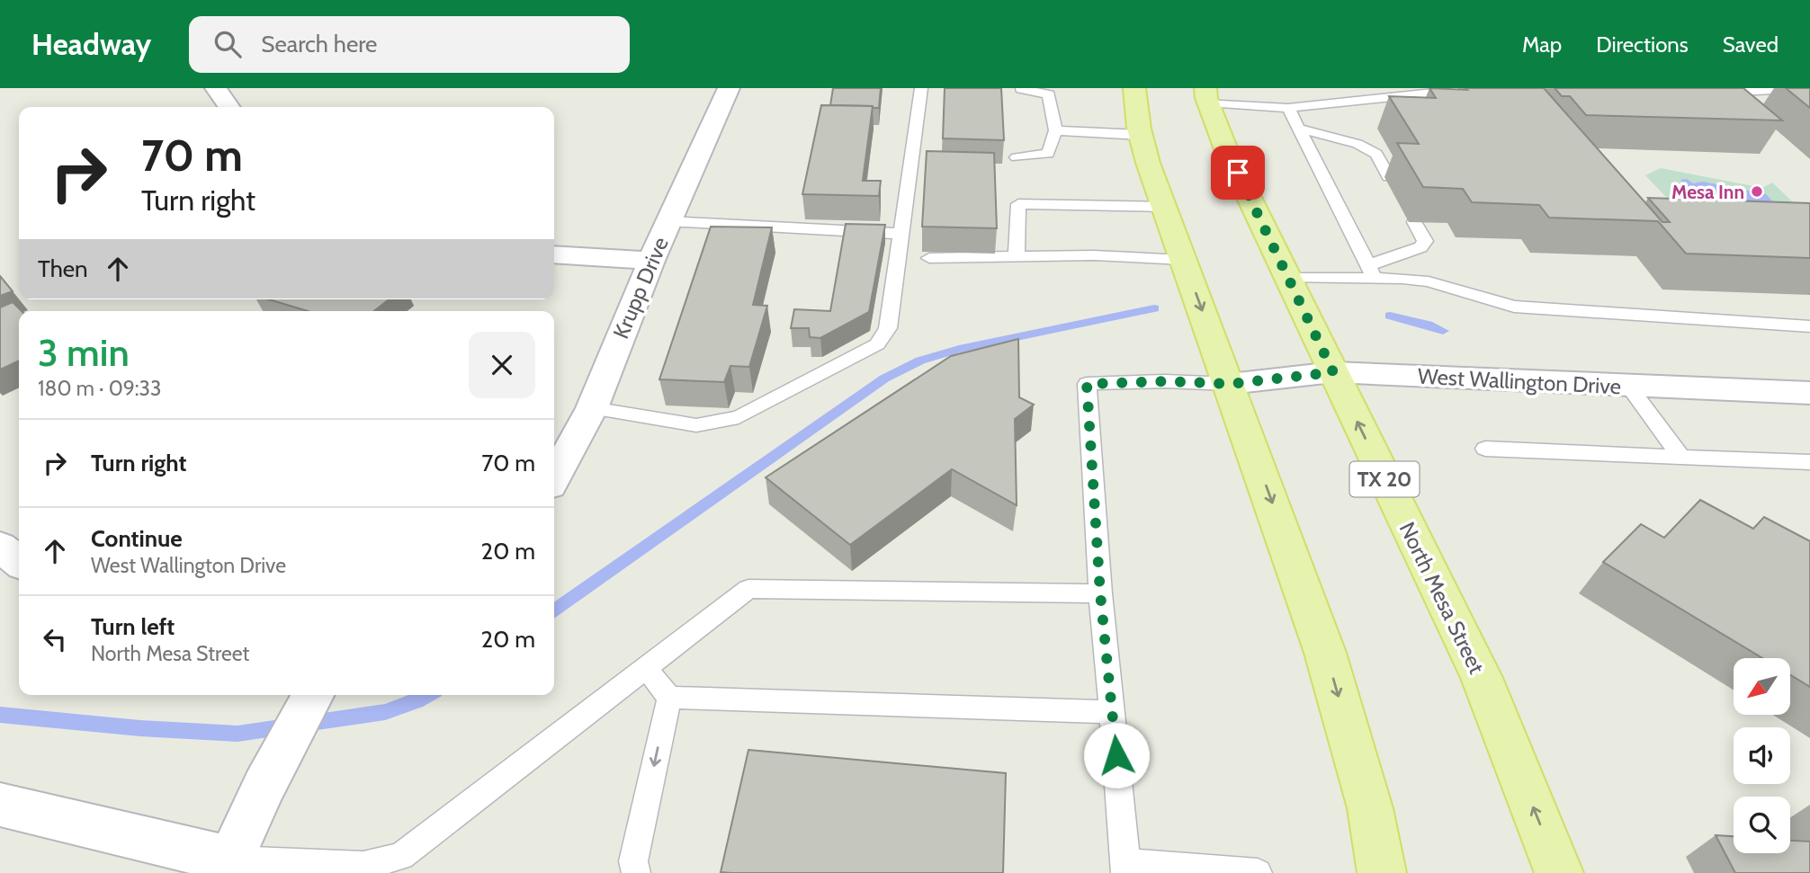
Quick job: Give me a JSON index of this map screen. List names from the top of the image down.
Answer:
{
  "streets": {
    "main road": ["TX 20", "North Mesa Street"],
    "street": ["Krupp Drive", "West Wallington Drive"]
  },
  "crossings": [
    ["West Wallington Drive", "North Mesa Street"]
  ],
  "places": ["Mesa Inn"],
  "north": "bottom left",
  "page": {
    "header": "Headway",
    "search": "Search here",
    "nav": ["Map", "Directions", "Saved"],
    "turn": ["70 m", "Turn right"],
    "then": "Then",
    "heading": ["3 min", "180 m · 09:33"],
    "list": [
      {
        "name": "Turn right",
        "value": "70 m"
      },
      {
        "name": "Continue",
        "note": "West Wallington Drive",
        "value": "20 m"
      },
      {
        "name": "Turn left",
        "note": "North Mesa Street",
        "value": "20 m"
      }
    ]
  }
}
